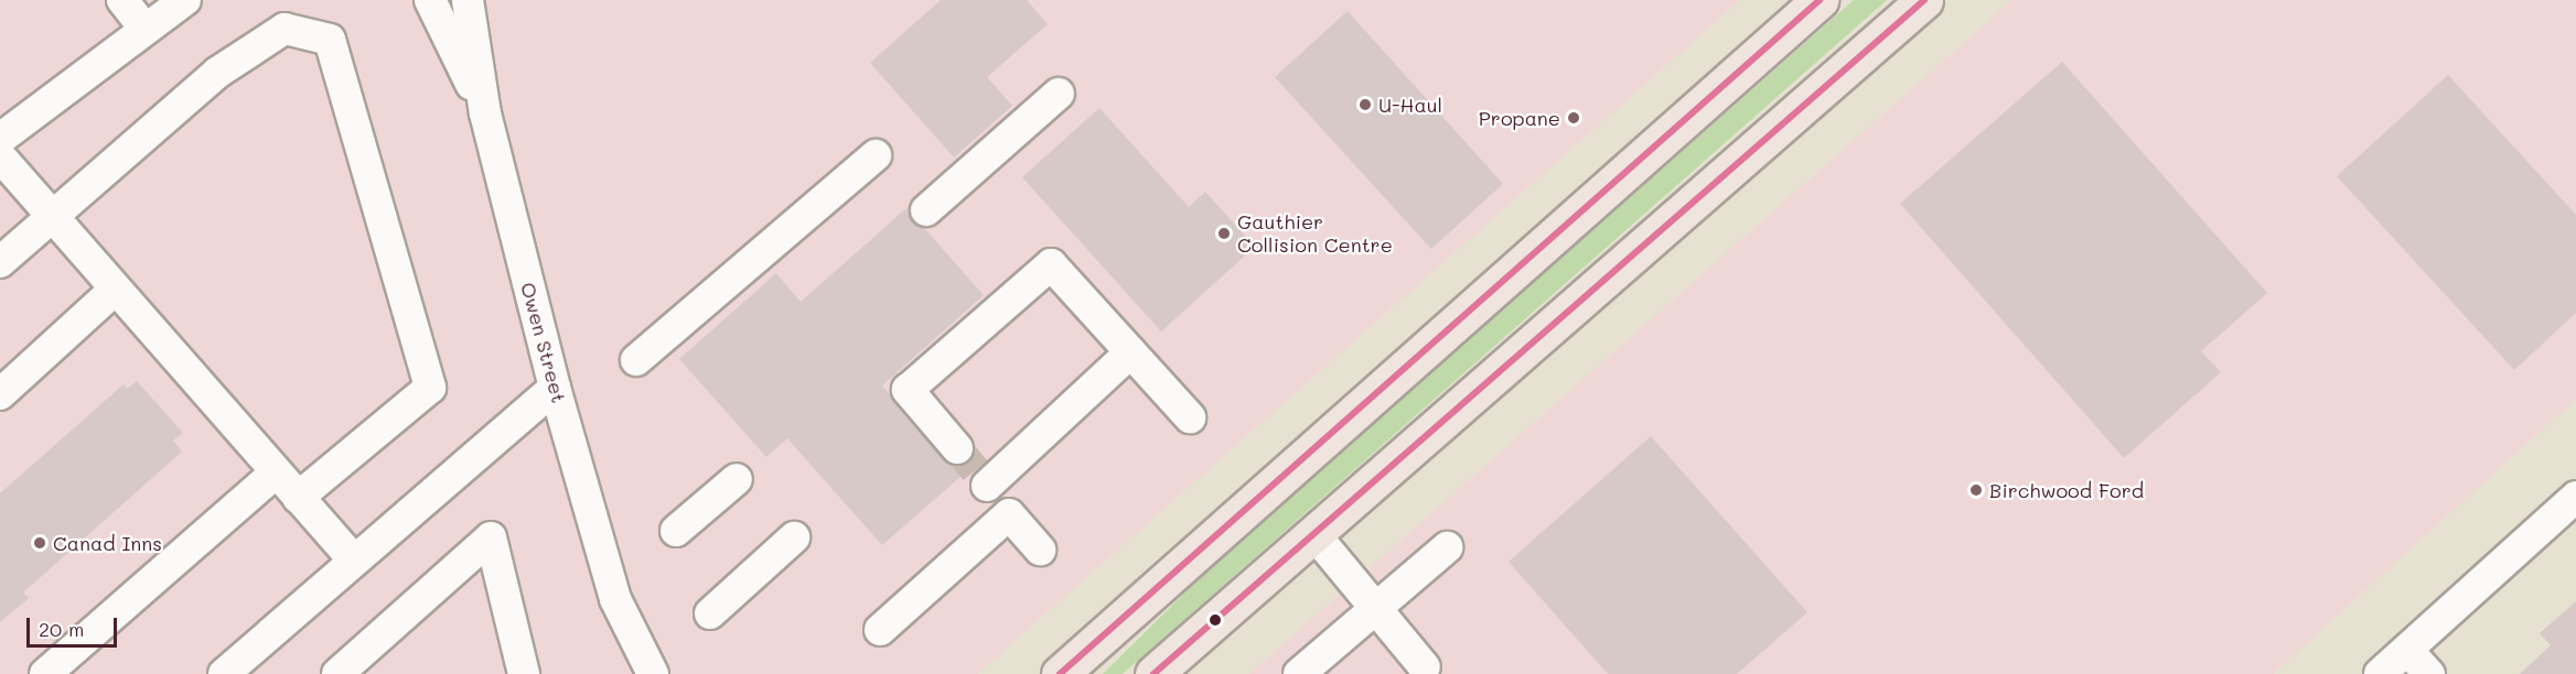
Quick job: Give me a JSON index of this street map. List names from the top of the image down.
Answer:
{
  "streets": {
    "street": ["Owen Street"]
  },
  "places": [
    "U-Haul",
    "Propane",
    "Gauthier Collision Centre",
    "Birchwood Ford",
    "Canad Inns"
  ],
  "scale_bar": "20 m"
}
